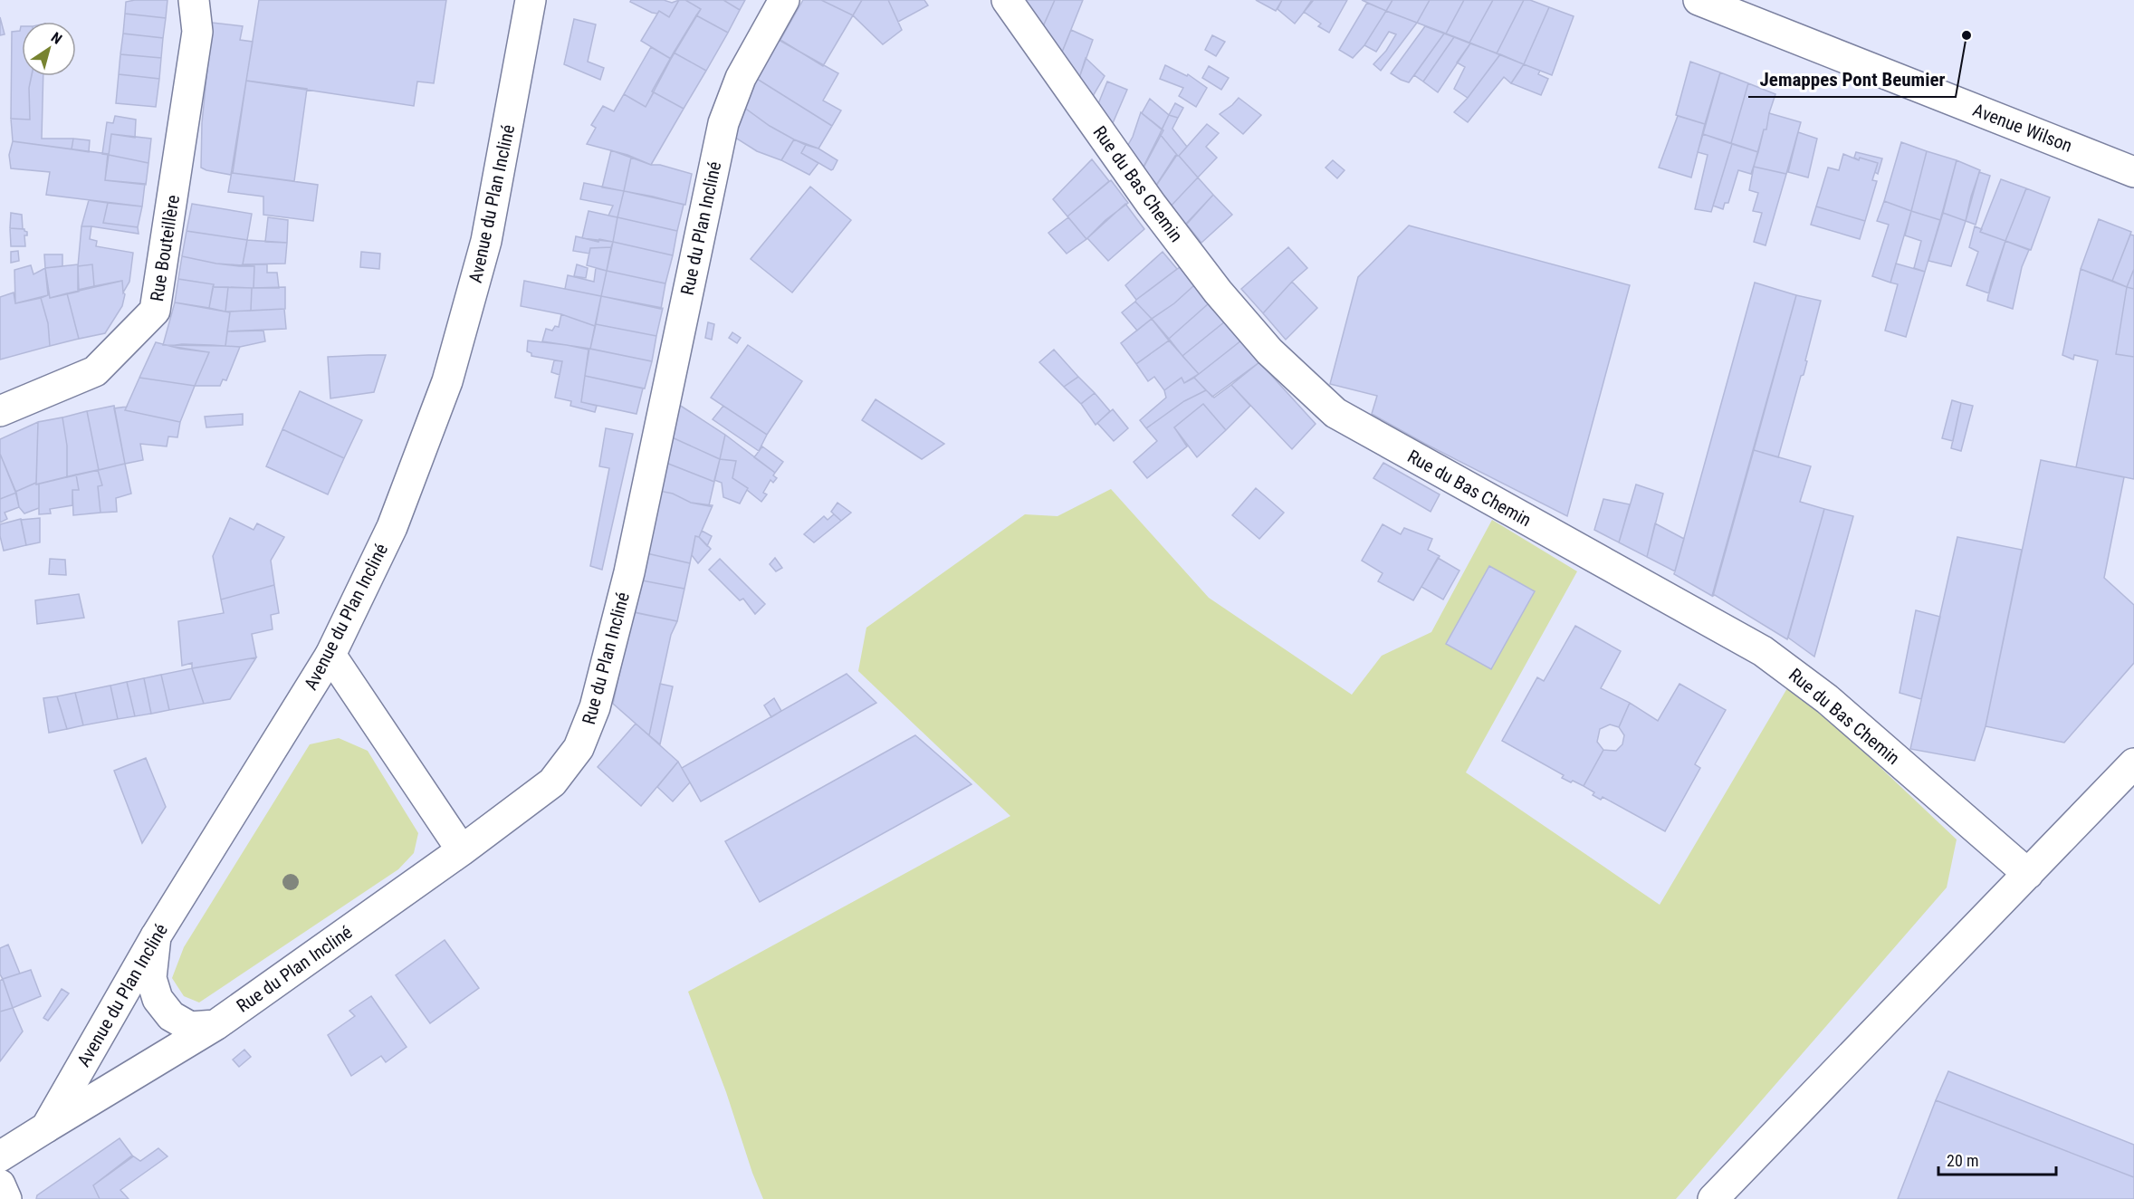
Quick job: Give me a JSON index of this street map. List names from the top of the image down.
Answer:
{
  "streets": {
    "street": [
      "Avenue Wilson",
      "Rue du Bas Chemin",
      "Avenue du Plan Incliné",
      "Rue du Plan Incliné",
      "Rue Bouteillère"
    ]
  },
  "crossings": [
    ["Avenue du Plan Incliné", "Rue du Plan Incliné"]
  ],
  "places": ["Jemappes Pont Beumier"],
  "scale_bar": "20 m",
  "north": "top right"
}
